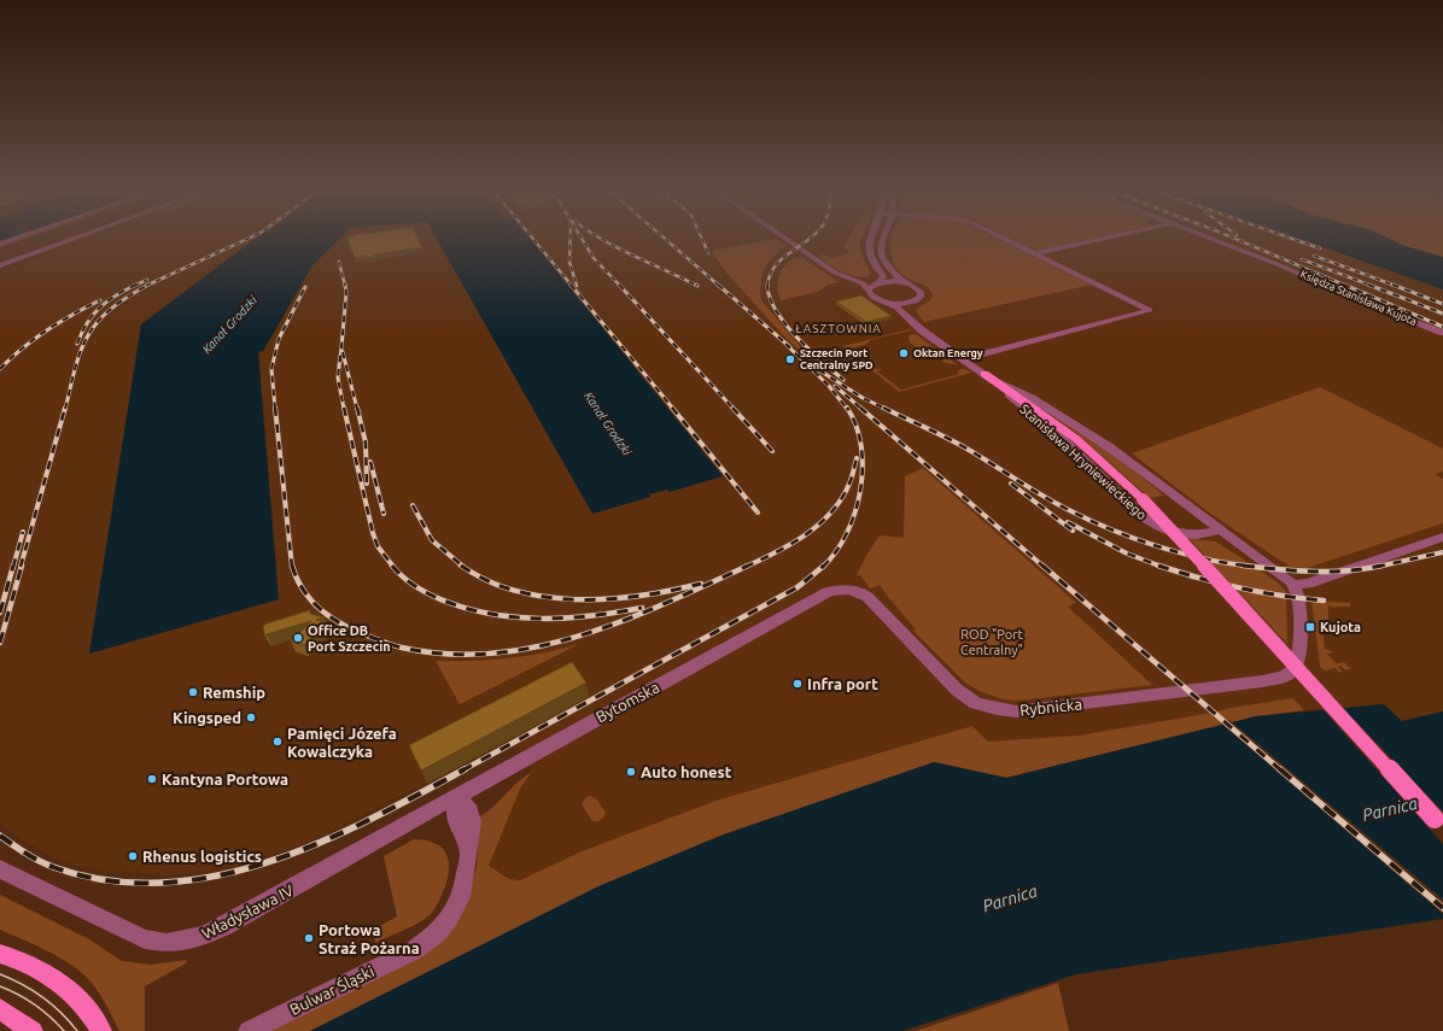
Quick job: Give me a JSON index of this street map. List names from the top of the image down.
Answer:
{
  "streets": {
    "street": [
      "Księdza Stanisława Kujota",
      "Stanisława Hryniewieckiego",
      "Bytomska",
      "Rybnicka",
      "Władysława IV",
      "Bulwar Śląski"
    ]
  },
  "crossings": [
    ["Stanisława Hryniewieckiego", "Rybnicka"],
    ["Bytomska", "Rybnicka"],
    ["Bytomska", "Władysława IV"],
    ["Bytomska", "Bulwar Śląski"]
  ],
  "districts": ["ŁASZTOWNIA"],
  "water": ["Kanał Grodzki", "Parnica"],
  "parks": ["ROD \"Port Centralny\""],
  "places": {
    "other": [
      "Oktan Energy",
      "Szczecin Port Centralny SPD",
      "Office DB Port Szczecin",
      "Infra port",
      "Remship",
      "Kingsped",
      "Pamięci Józefa Kowalczyka",
      "Auto honest",
      "Kantyna Portowa",
      "Rhenus logistics",
      "Portowa Straż Pożarna"
    ],
    "transit": ["Kujota"]
  }
}
